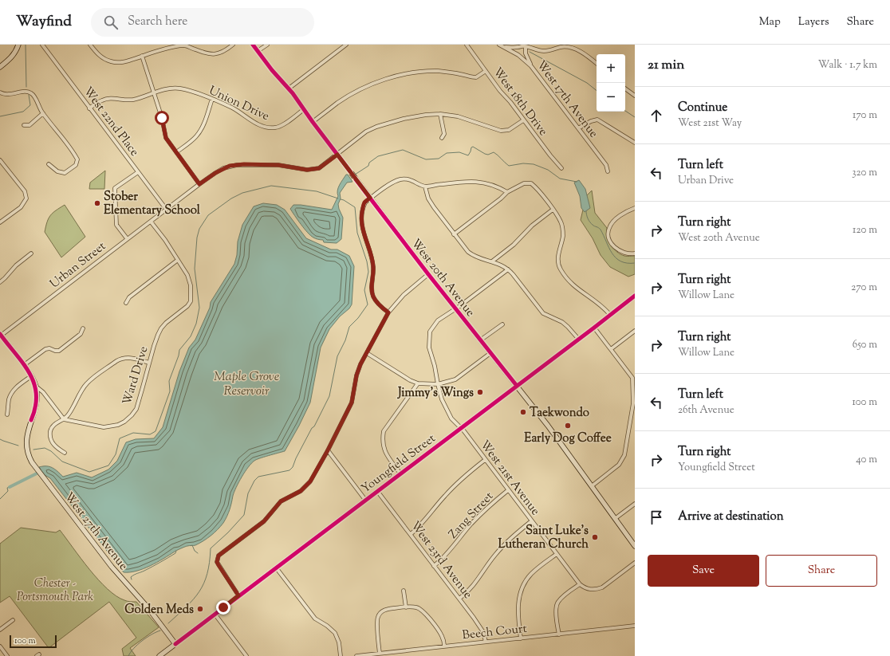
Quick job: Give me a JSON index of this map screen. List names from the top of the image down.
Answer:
{
  "streets": {
    "street": [
      "West 17th Avenue",
      "West 18th Drive",
      "Union Drive",
      "West 22nd Place",
      "Urban Street",
      "West 20th Avenue",
      "Ward Drive",
      "Youngfield Street",
      "West 21st Avenue",
      "Zang Street",
      "West 27th Avenue",
      "West 23rd Avenue",
      "Beech Court"
    ]
  },
  "crossings": [
    ["West 18th Drive", "Urban Street"],
    ["Union Drive", "West 22nd Place"],
    ["Union Drive", "West 20th Avenue"],
    ["West 22nd Place", "Urban Street"],
    ["Urban Street", "West 20th Avenue"],
    ["Urban Street", "West 27th Avenue"],
    ["West 20th Avenue", "Youngfield Street"],
    ["West 20th Avenue", "West 21st Avenue"],
    ["Youngfield Street", "West 21st Avenue"],
    ["Youngfield Street", "West 27th Avenue"],
    ["Youngfield Street", "West 23rd Avenue"],
    ["West 21st Avenue", "Zang Street"],
    ["Zang Street", "West 23rd Avenue"],
    ["West 23rd Avenue", "Beech Court"]
  ],
  "water": ["Maple Grove Reservoir"],
  "parks": ["Chester - Portsmouth Park"],
  "places": [
    "Stober Elementary School",
    "Jimmy's Wings",
    "Taekwondo",
    "Early Dog Coffee",
    "Saint Luke's Lutheran Church",
    "Golden Meds"
  ],
  "scale_bar": "100 m",
  "page": {
    "header": "Wayfind",
    "search": "Search here",
    "nav": ["Map", "Layers", "Share"],
    "heading": ["21 min", "Walk · 1.7 km"],
    "map_buttons": ["+", "−"],
    "list": [
      ["Continue", "West 21st Way", "170 m"],
      ["Turn left", "Urban Drive", "320 m"],
      ["Turn right", "West 20th Avenue", "120 m"],
      ["Turn right", "Willow Lane", "270 m"],
      ["Turn right", "Willow Lane", "650 m"],
      ["Turn left", "26th Avenue", "100 m"],
      ["Turn right", "Youngfield Street", "40 m"],
      "Arrive at destination"
    ],
    "buttons": ["Save", "Share"],
    "scale": "100 m"
  }
}
